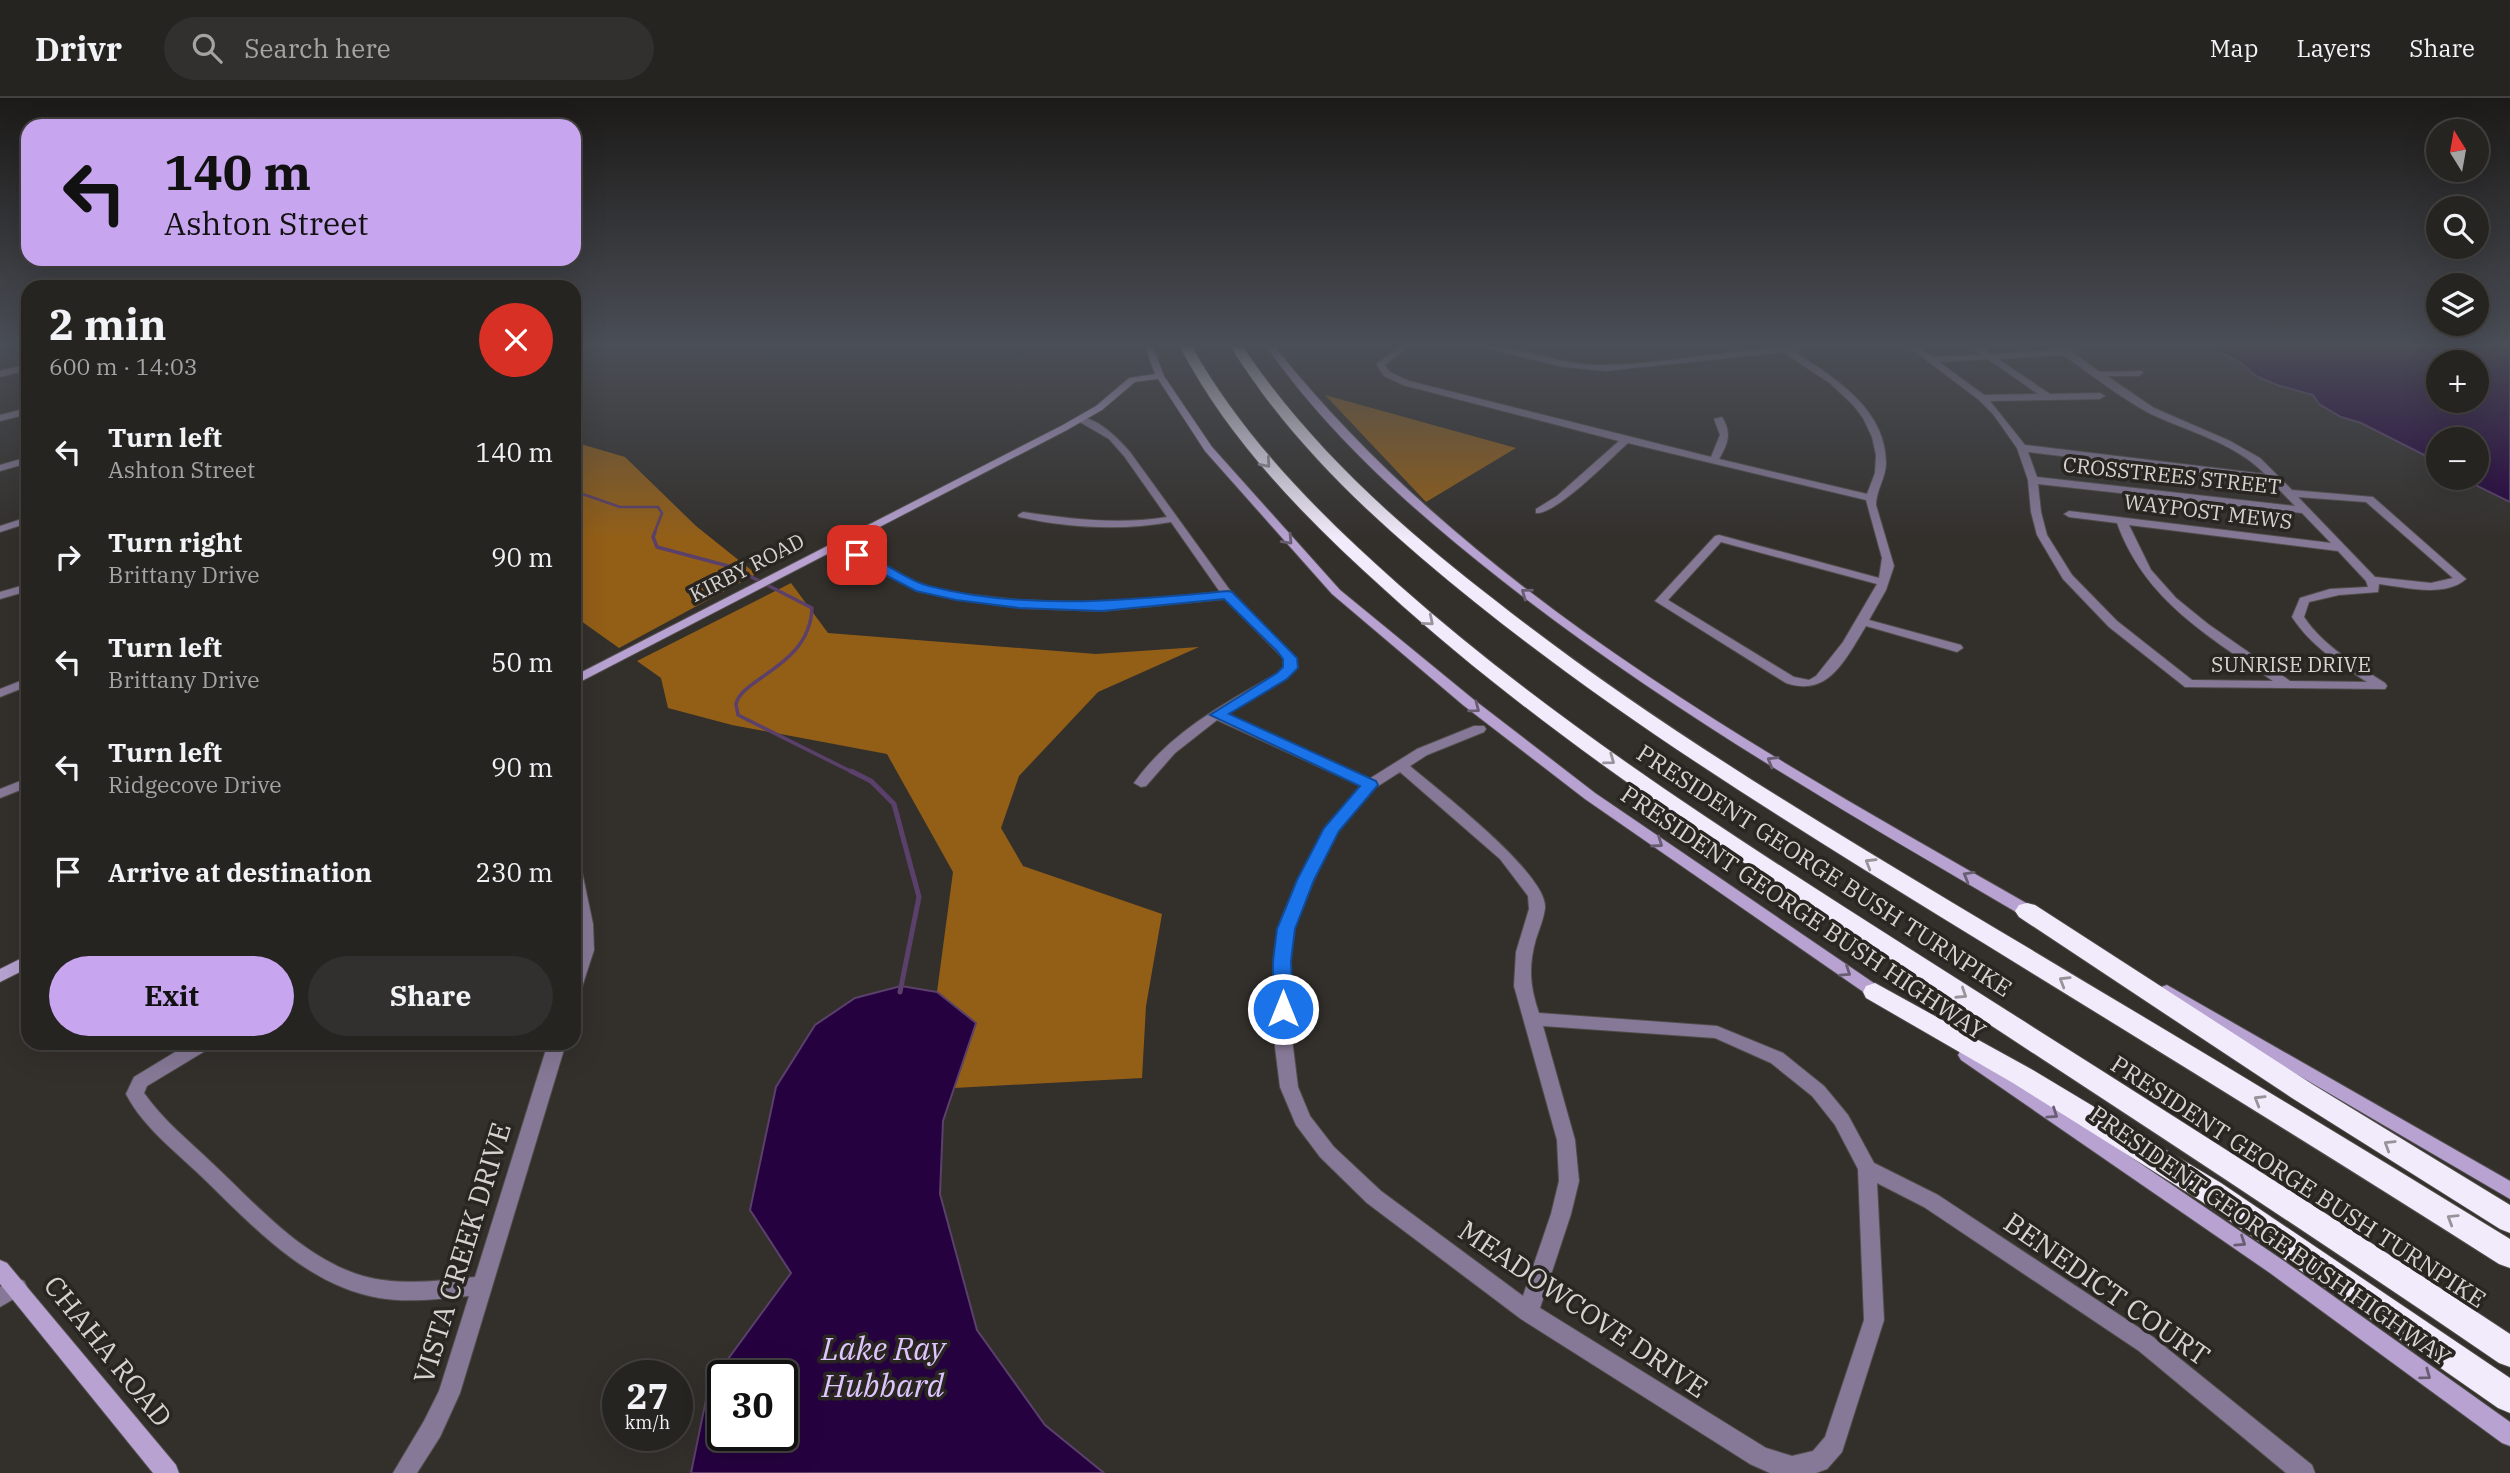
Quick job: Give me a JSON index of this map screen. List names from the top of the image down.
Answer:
{
  "streets": {
    "highway": ["PRESIDENT GEORGE BUSH TURNPIKE"],
    "main road": ["KIRBY ROAD", "PRESIDENT GEORGE BUSH HIGHWAY", "CHAHA ROAD"],
    "street": [
      "CROSSTREES STREET",
      "WAYPOST MEWS",
      "SUNRISE DRIVE",
      "VISTA CREEK DRIVE",
      "BENEDICT COURT",
      "MEADOWCOVE DRIVE"
    ]
  },
  "crossings": [
    ["CROSSTREES STREET", "SUNRISE DRIVE"],
    ["BENEDICT COURT", "MEADOWCOVE DRIVE"]
  ],
  "one_way": ["PRESIDENT GEORGE BUSH HIGHWAY"],
  "water": ["Lake Ray Hubbard"],
  "north": "top",
  "page": {
    "header": "Drivr",
    "search": "Search here",
    "nav": ["Map", "Layers", "Share"],
    "map_buttons": ["+", "−"],
    "turn": ["140 m", "Ashton Street"],
    "heading": ["2 min", "600 m · 14:03"],
    "list": [
      {
        "name": "Turn left",
        "note": "Ashton Street",
        "value": "140 m"
      },
      {
        "name": "Turn right",
        "note": "Brittany Drive",
        "value": "90 m"
      },
      {
        "name": "Turn left",
        "note": "Brittany Drive",
        "value": "50 m"
      },
      {
        "name": "Turn left",
        "note": "Ridgecove Drive",
        "value": "90 m"
      },
      {
        "name": "Arrive at destination",
        "value": "230 m"
      }
    ],
    "buttons": ["Exit", "Share"],
    "speed": "27 km/h",
    "limit": "30"
  }
}
